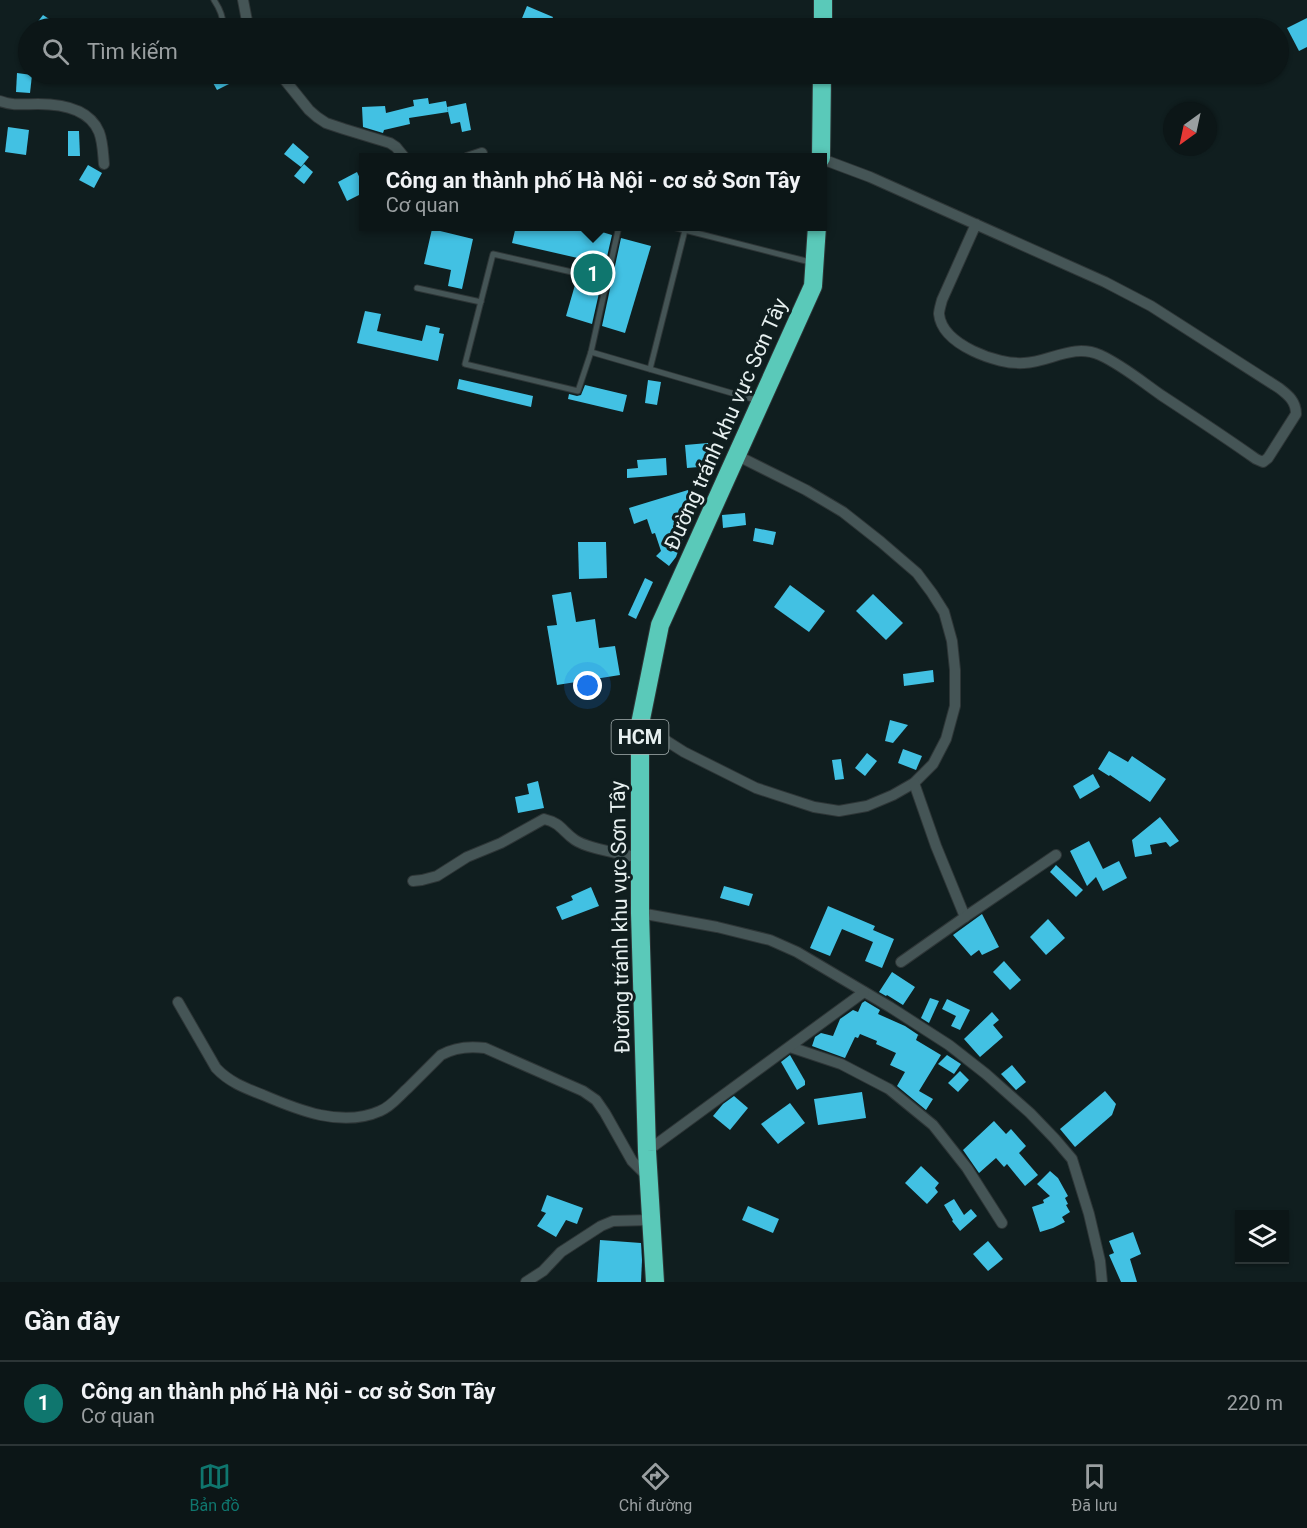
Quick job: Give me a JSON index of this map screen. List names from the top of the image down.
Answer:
{
  "streets": {
    "highway": ["Đường tránh khu vực Sơn Tây", "HCM"]
  },
  "north": "bottom left",
  "page": {
    "search": "Tìm kiếm",
    "popup": ["Công an thành phố Hà Nội - cơ sở Sơn Tây", "Cơ quan"],
    "pins": "1",
    "heading": "Gần đây",
    "list": [
      {
        "mark": "1",
        "name": "Công an thành phố Hà Nội - cơ sở Sơn Tây",
        "note": "Cơ quan",
        "value": "220 m"
      }
    ],
    "nav": ["Bản đồ", "Chỉ đường", "Đã lưu"]
  }
}
